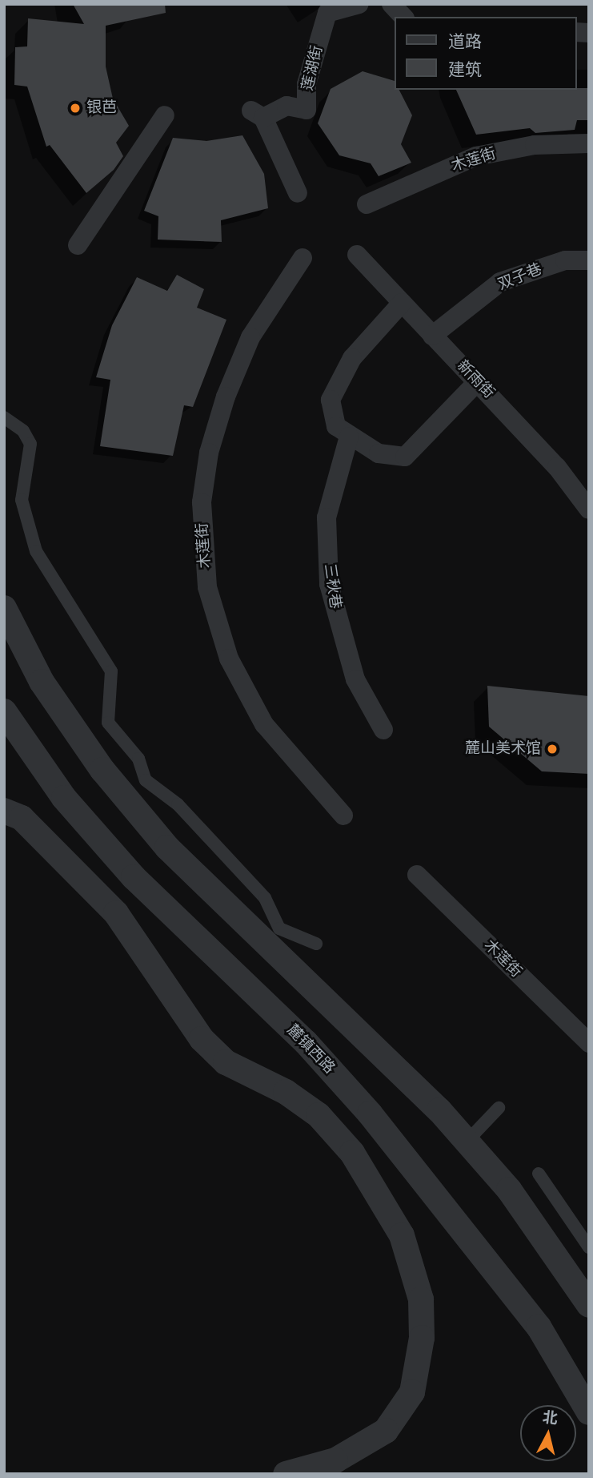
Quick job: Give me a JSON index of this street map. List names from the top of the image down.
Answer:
{
  "streets": {
    "street": [
      "莲湖街",
      "木莲街",
      "双子巷",
      "新雨街",
      "三秋巷",
      "麓镇西路"
    ]
  },
  "crossings": [
    ["双子巷", "新雨街"]
  ],
  "places": ["银芭", "麓山美术馆"],
  "legend": ["道路", "建筑"],
  "north": "top"
}
